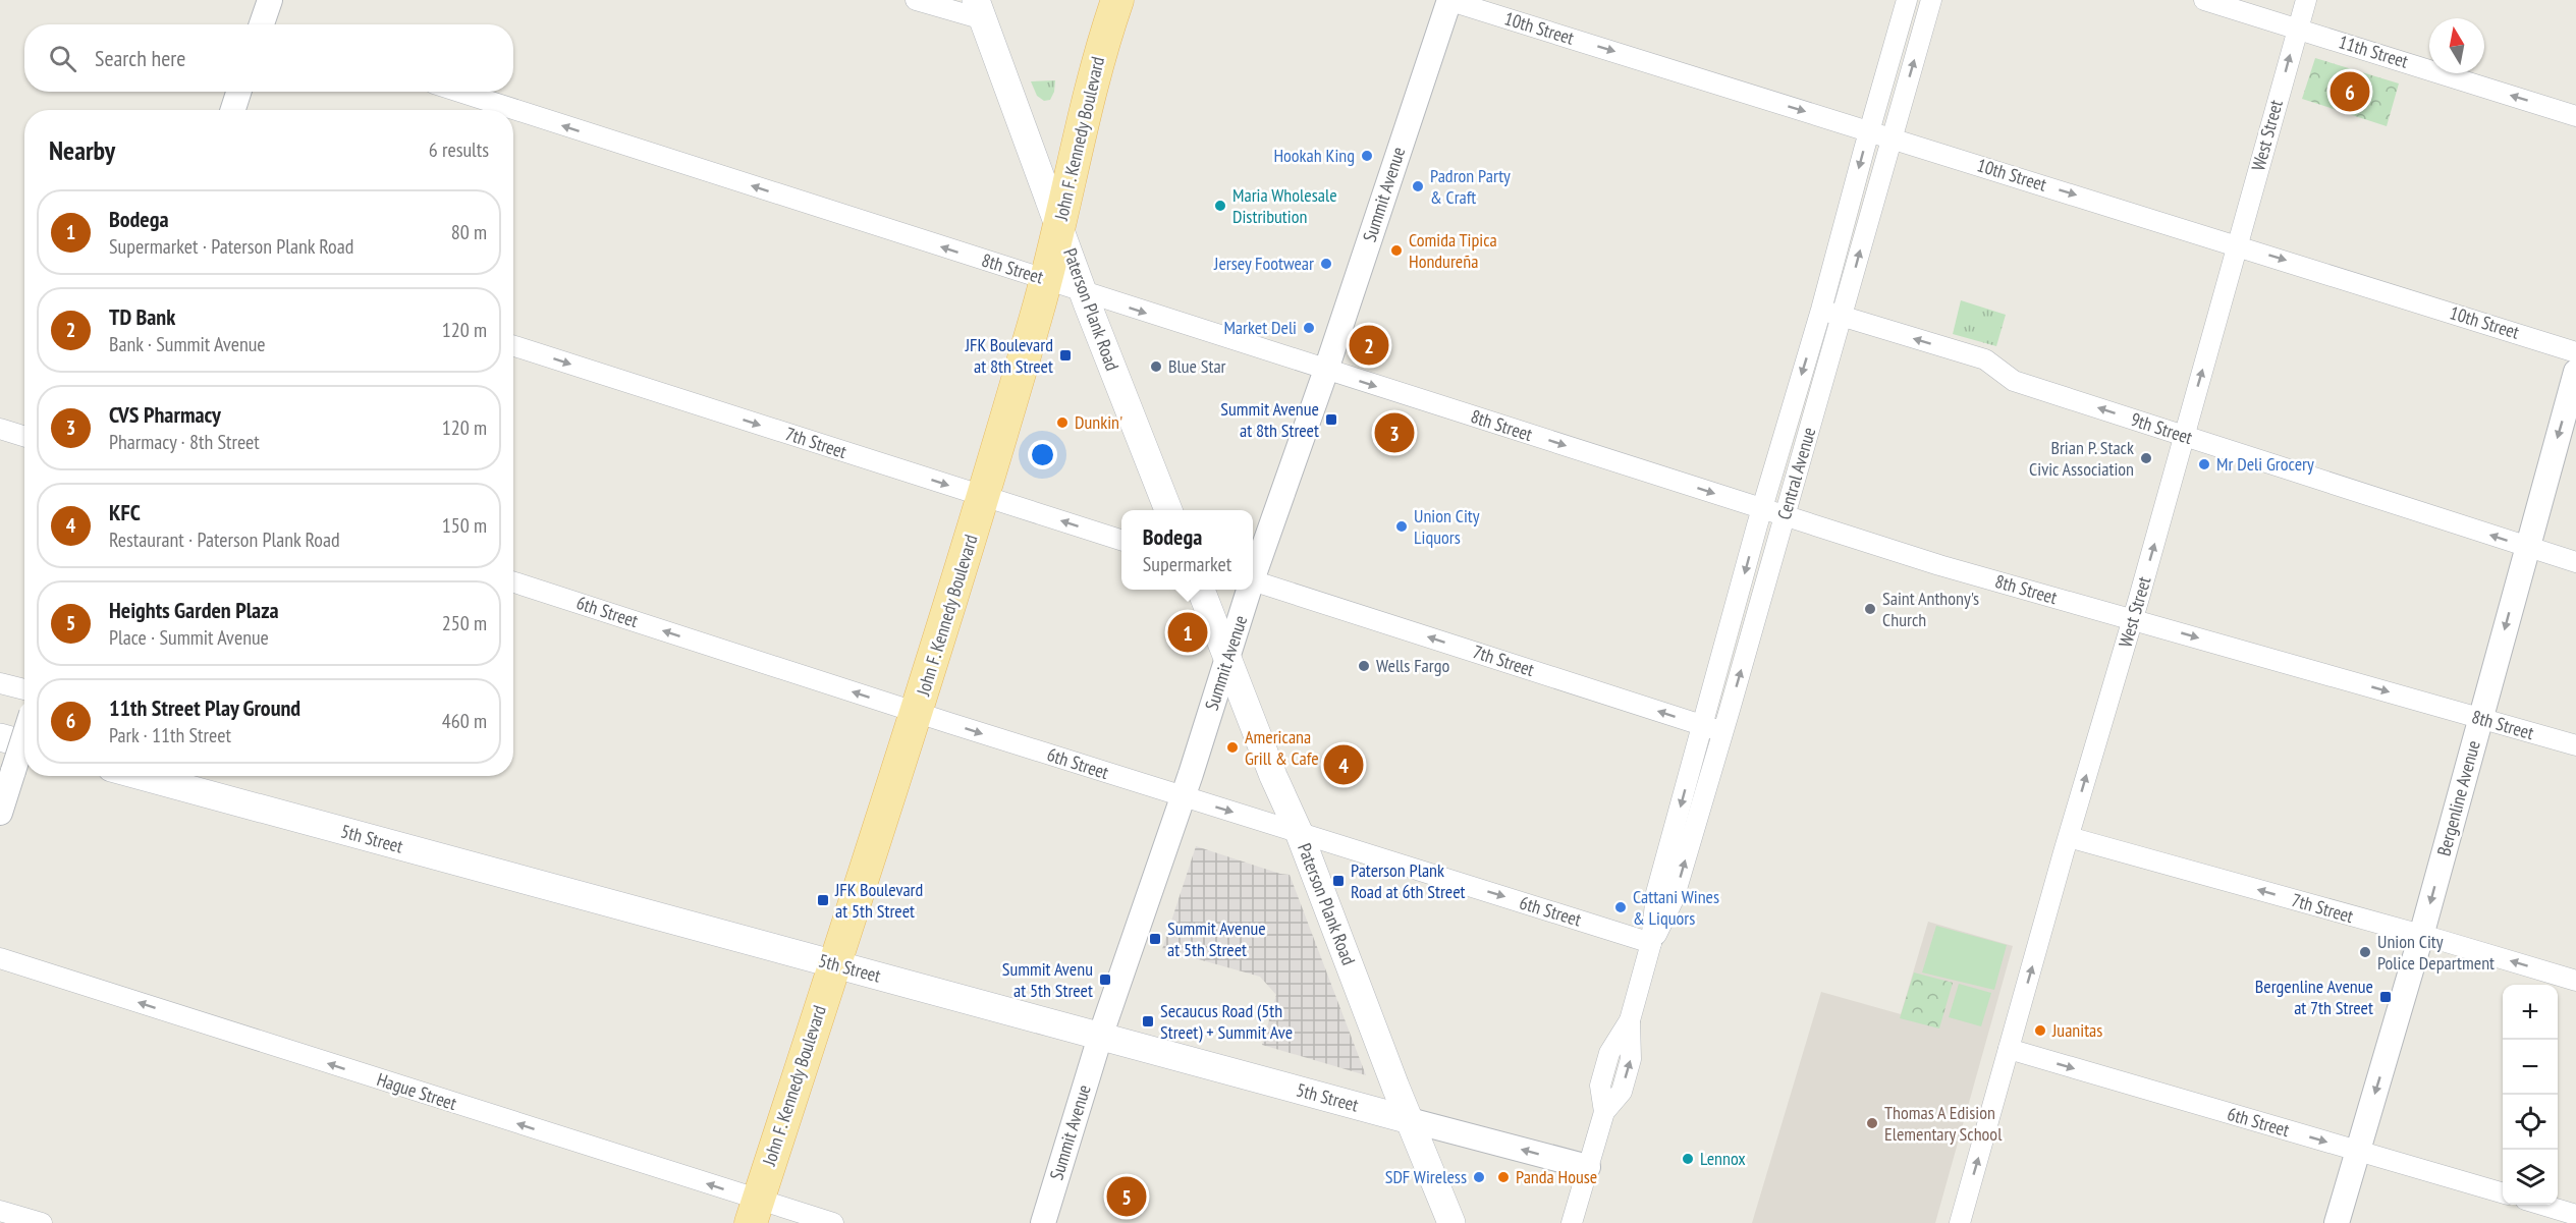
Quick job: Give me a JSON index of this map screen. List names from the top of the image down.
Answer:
{
  "streets": {
    "main road": ["John F. Kennedy Boulevard", "Paterson Plank Road", "5th Street"],
    "street": [
      "10th Street",
      "11th Street",
      "West Street",
      "Summit Avenue",
      "8th Street",
      "9th Street",
      "7th Street",
      "Central Avenue",
      "6th Street",
      "Bergenline Avenue",
      "Hague Street"
    ]
  },
  "crossings": [
    ["10th Street", "West Street"],
    ["10th Street", "Summit Avenue"],
    ["10th Street", "Central Avenue"],
    ["11th Street", "West Street"],
    ["West Street", "8th Street"],
    ["West Street", "9th Street"],
    ["West Street", "7th Street"],
    ["West Street", "6th Street"],
    ["John F. Kennedy Boulevard", "8th Street"],
    ["John F. Kennedy Boulevard", "Paterson Plank Road"],
    ["John F. Kennedy Boulevard", "7th Street"],
    ["John F. Kennedy Boulevard", "6th Street"],
    ["John F. Kennedy Boulevard", "5th Street"],
    ["John F. Kennedy Boulevard", "Hague Street"],
    ["Summit Avenue", "8th Street"],
    ["Summit Avenue", "Paterson Plank Road"],
    ["Summit Avenue", "6th Street"],
    ["Summit Avenue", "5th Street"],
    ["8th Street", "Paterson Plank Road"],
    ["8th Street", "Central Avenue"],
    ["8th Street", "Bergenline Avenue"],
    ["Paterson Plank Road", "6th Street"],
    ["Paterson Plank Road", "5th Street"],
    ["9th Street", "Central Avenue"],
    ["9th Street", "Bergenline Avenue"],
    ["7th Street", "Central Avenue"],
    ["7th Street", "Bergenline Avenue"],
    ["Central Avenue", "6th Street"],
    ["Central Avenue", "5th Street"],
    ["6th Street", "Bergenline Avenue"]
  ],
  "one_way": [
    "10th Street",
    "11th Street",
    "West Street",
    "9th Street",
    "Bergenline Avenue",
    "Hague Street"
  ],
  "places": {
    "other": [
      "Hookah King",
      "Padron Party & Craft",
      "Maria Wholesale Distribution",
      "Comida Tipica Hondureña",
      "Jersey Footwear",
      "Market Deli",
      "Blue Star",
      "Dunkin'",
      "Brian P. Stack Civic Association",
      "Mr Deli Grocery",
      "Union City Liquors",
      "Saint Anthony's Church",
      "Wells Fargo",
      "Americana Grill & Cafe",
      "Cattani Wines & Liquors",
      "Union City Police Department",
      "Juanitas",
      "Thomas A Edision Elementary School",
      "Lennox",
      "SDF Wireless",
      "Panda House"
    ],
    "transit": [
      "JFK Boulevard at 8th Street",
      "Summit Avenue at 8th Street",
      "Paterson Plank Road at 6th Street",
      "JFK Boulevard at 5th Street",
      "Summit Avenue at 5th Street",
      "Summit Avenu at 5th Street",
      "Bergenline Avenue at 7th Street",
      "Secaucus Road (5th Street) + Summit Ave"
    ]
  },
  "north": "top",
  "page": {
    "search": "Search here",
    "pins": [
      "6",
      "2",
      "3",
      "1",
      "4",
      "5"
    ],
    "heading": ["Nearby", "6 results"],
    "list": [
      {
        "mark": "1",
        "name": "Bodega",
        "note": "Supermarket · Paterson Plank Road",
        "value": "80 m"
      },
      {
        "mark": "2",
        "name": "TD Bank",
        "note": "Bank · Summit Avenue",
        "value": "120 m"
      },
      {
        "mark": "3",
        "name": "CVS Pharmacy",
        "note": "Pharmacy · 8th Street",
        "value": "120 m"
      },
      {
        "mark": "4",
        "name": "KFC",
        "note": "Restaurant · Paterson Plank Road",
        "value": "150 m"
      },
      {
        "mark": "5",
        "name": "Heights Garden Plaza",
        "note": "Place · Summit Avenue",
        "value": "250 m"
      },
      {
        "mark": "6",
        "name": "11th Street Play Ground",
        "note": "Park · 11th Street",
        "value": "460 m"
      }
    ],
    "popup": ["Bodega", "Supermarket"],
    "map_buttons": ["+", "−"]
  }
}
